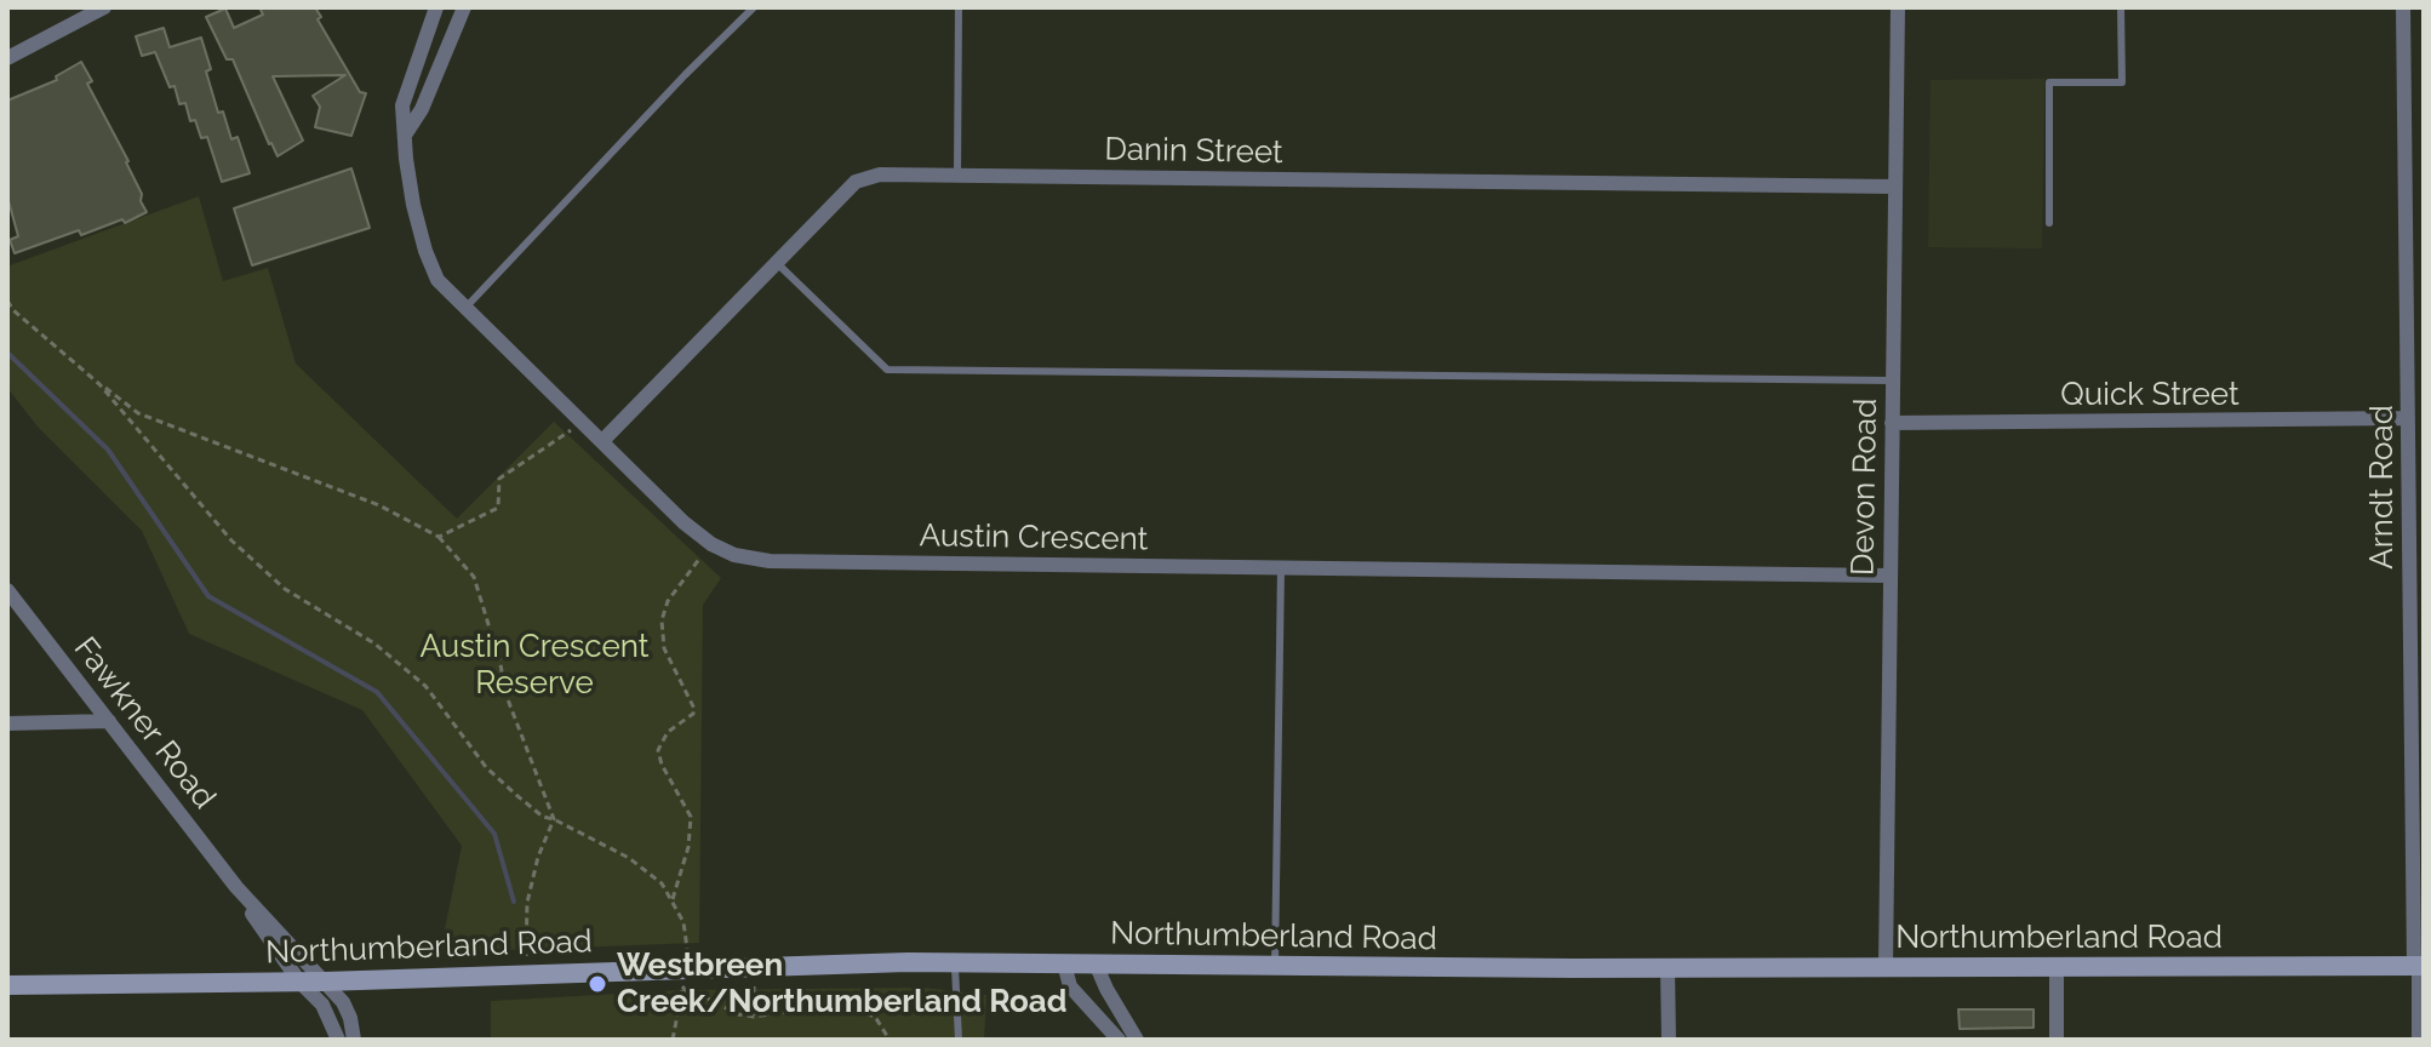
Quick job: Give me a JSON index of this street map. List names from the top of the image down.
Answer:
{
  "streets": {
    "street": [
      "Danin Street",
      "Quick Street",
      "Devon Road",
      "Arndt Road",
      "Austin Crescent",
      "Fawkner Road",
      "Northumberland Road"
    ]
  },
  "crossings": [
    ["Danin Street", "Devon Road"],
    ["Danin Street", "Austin Crescent"],
    ["Quick Street", "Devon Road"],
    ["Quick Street", "Arndt Road"],
    ["Devon Road", "Austin Crescent"],
    ["Devon Road", "Northumberland Road"],
    ["Arndt Road", "Northumberland Road"],
    ["Fawkner Road", "Northumberland Road"]
  ],
  "parks": ["Austin Crescent Reserve"],
  "places": ["Westbreen Creek/Northumberland Road"]
}
